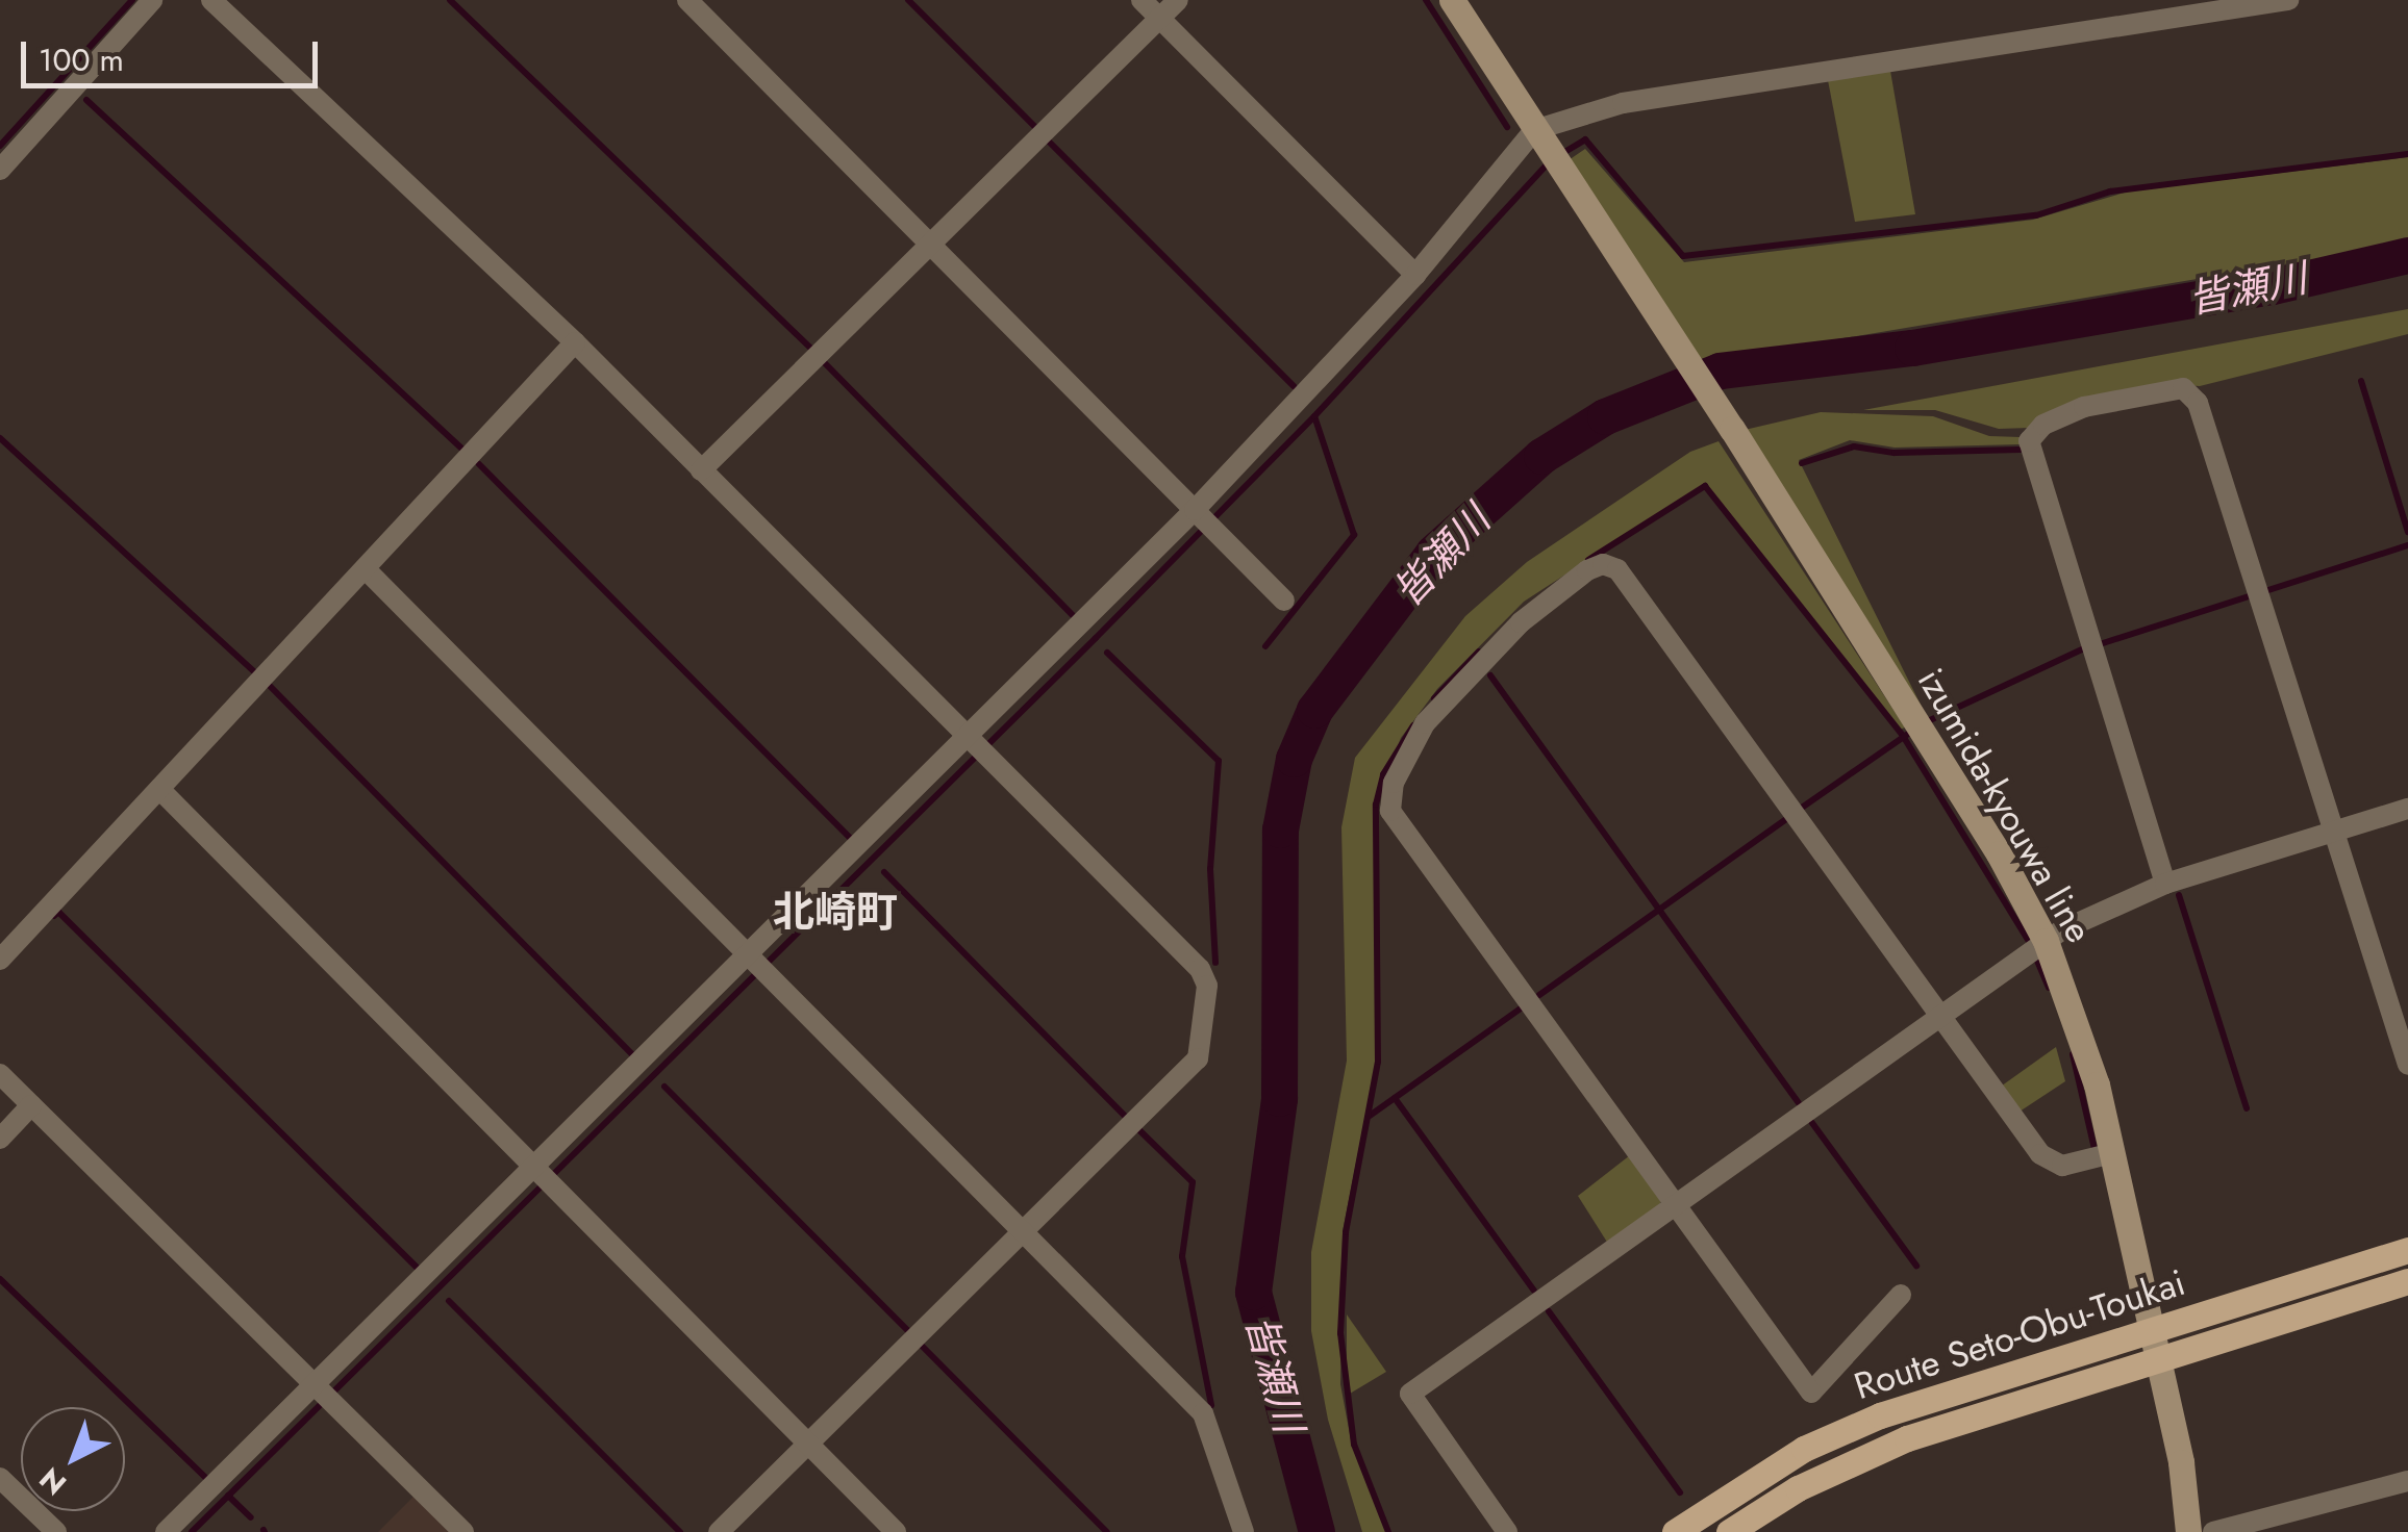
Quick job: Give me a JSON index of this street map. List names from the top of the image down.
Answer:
{
  "streets": {
    "main road": ["izumida-kyouwa line", "Route Seto-Obu-Toukai"]
  },
  "crossings": [
    ["izumida-kyouwa line", "Route Seto-Obu-Toukai"]
  ],
  "districts": ["北崎町"],
  "water": ["皆瀬川"],
  "scale_bar": "100 m",
  "north": "bottom left"
}
